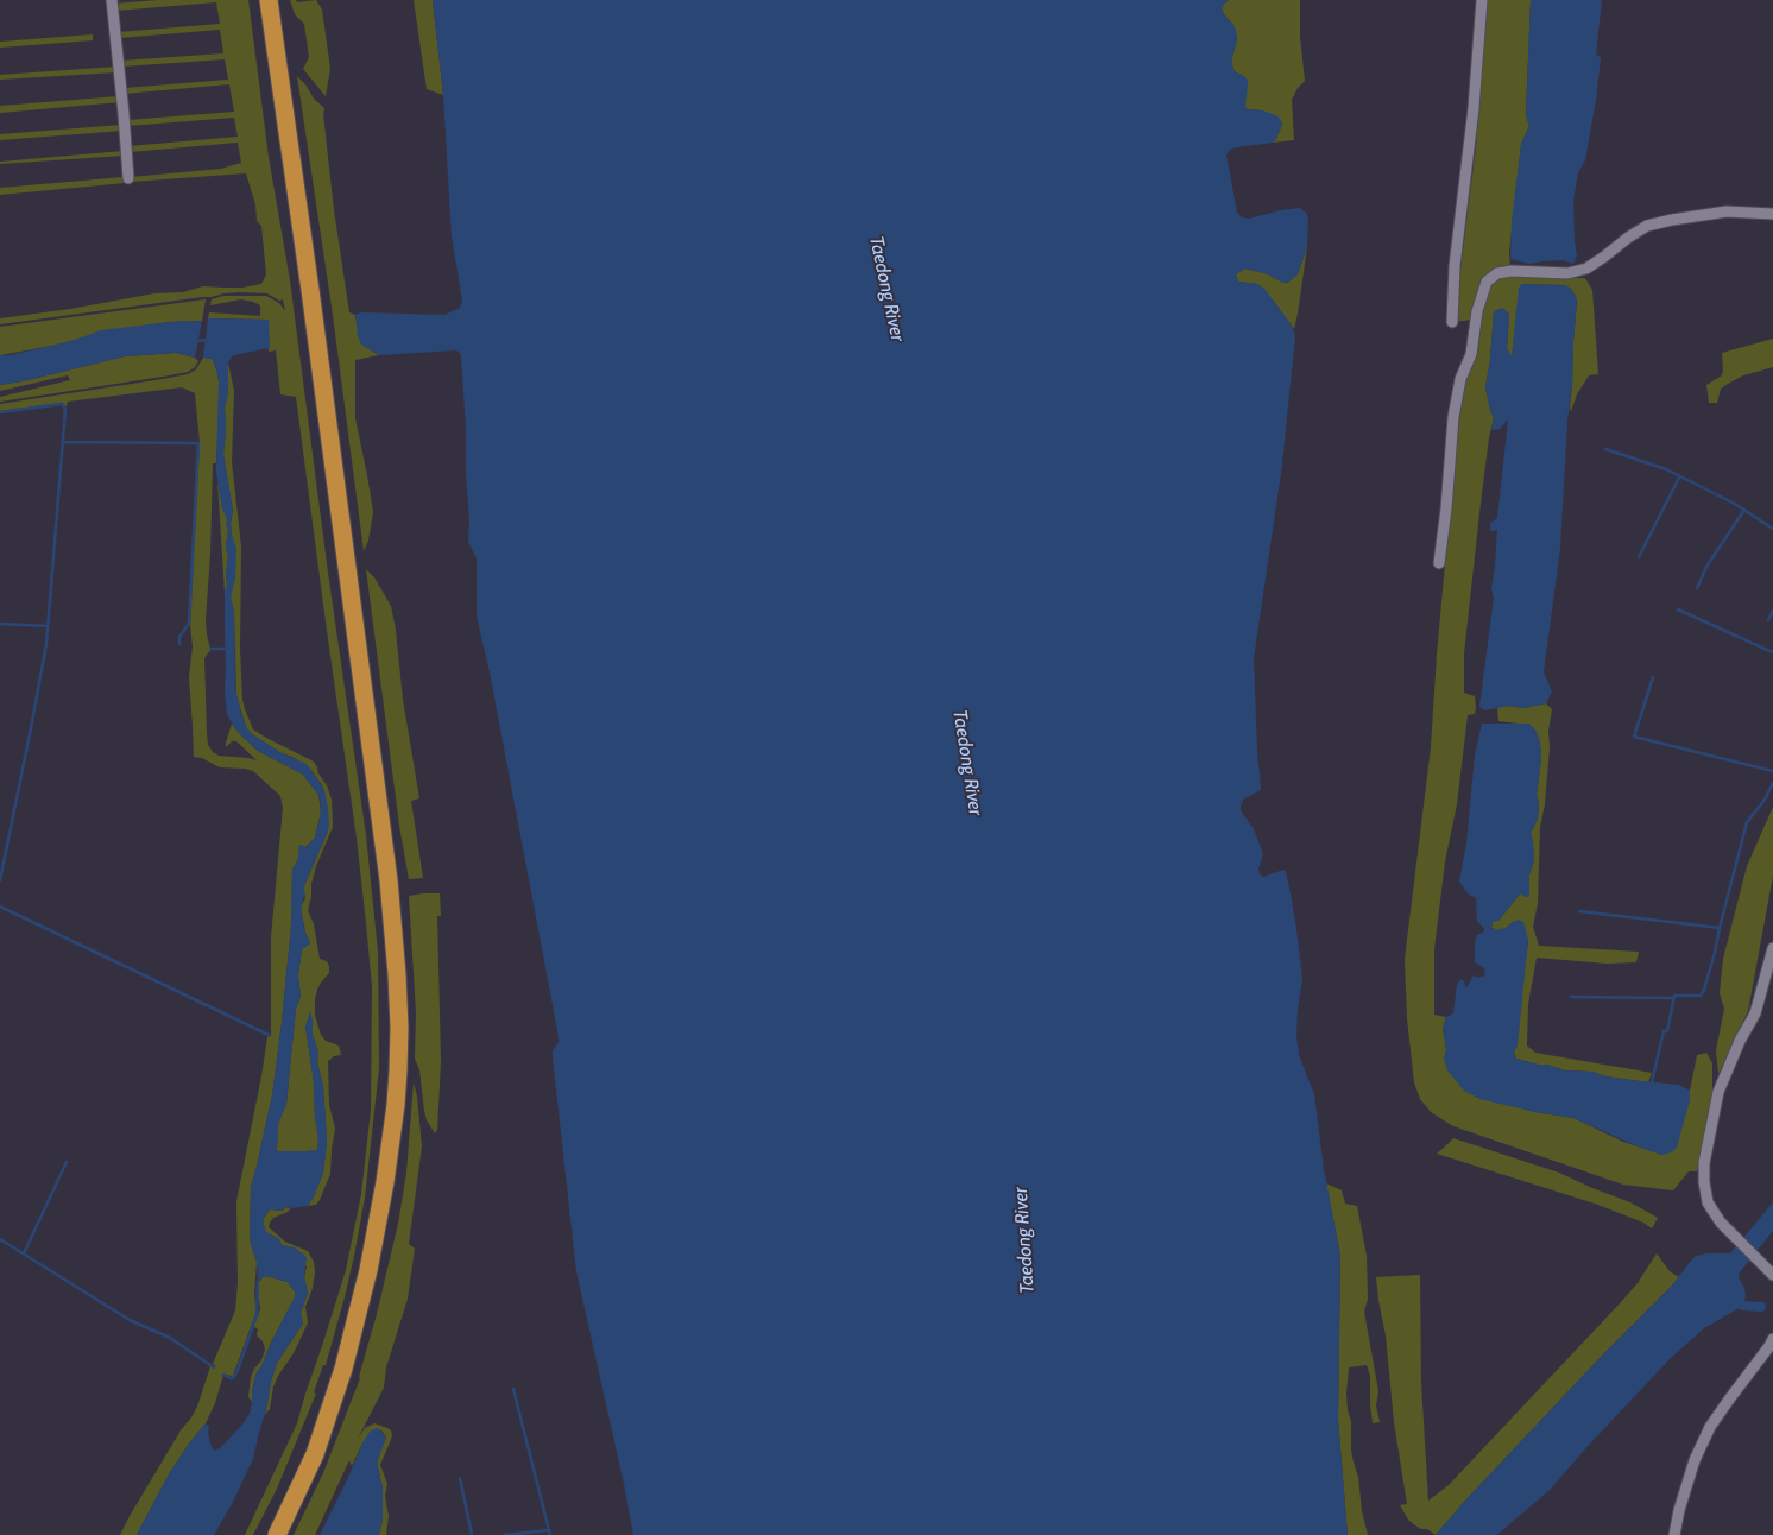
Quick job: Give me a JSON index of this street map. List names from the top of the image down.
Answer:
{
  "water": ["Taedong River"]
}
